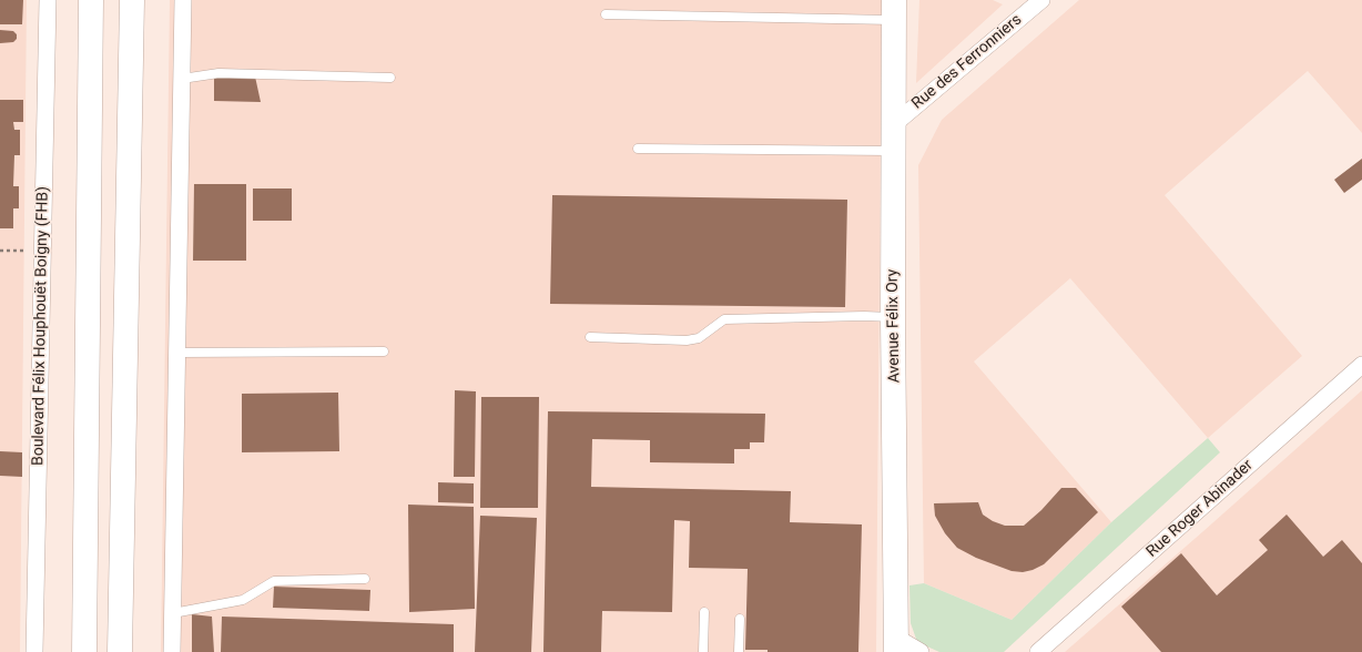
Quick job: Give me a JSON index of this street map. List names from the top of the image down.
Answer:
{
  "streets": {
    "main road": ["Avenue Félix Ory"],
    "street": ["Rue des Ferronniers", "Boulevard Félix Houphouët Boigny (FHB)", "Rue Roger Abinader"]
  },
  "crossings": [
    ["Rue des Ferronniers", "Avenue Félix Ory"]
  ]
}
